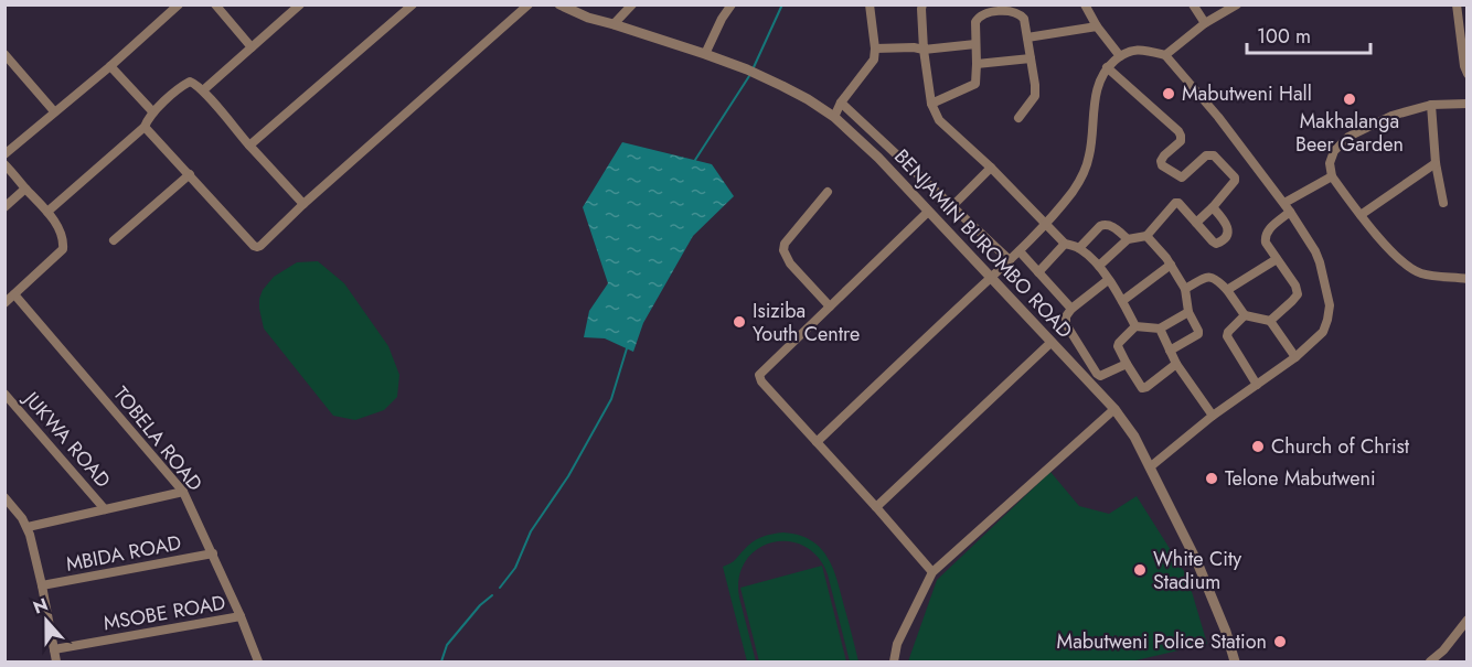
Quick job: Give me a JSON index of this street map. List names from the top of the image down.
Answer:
{
  "streets": {
    "street": [
      "BENJAMIN BUROMBO ROAD",
      "TOBELA ROAD",
      "JUKWA ROAD",
      "MBIDA ROAD",
      "MSOBE ROAD"
    ]
  },
  "crossings": [
    ["TOBELA ROAD", "MBIDA ROAD"],
    ["TOBELA ROAD", "MSOBE ROAD"]
  ],
  "places": [
    "Mabutweni Hall",
    "Makhalanga Beer Garden",
    "Isiziba Youth Centre",
    "Church of Christ",
    "Telone Mabutweni",
    "White City Stadium",
    "Mabutweni Police Station"
  ],
  "scale_bar": "100 m",
  "north": "top"
}
